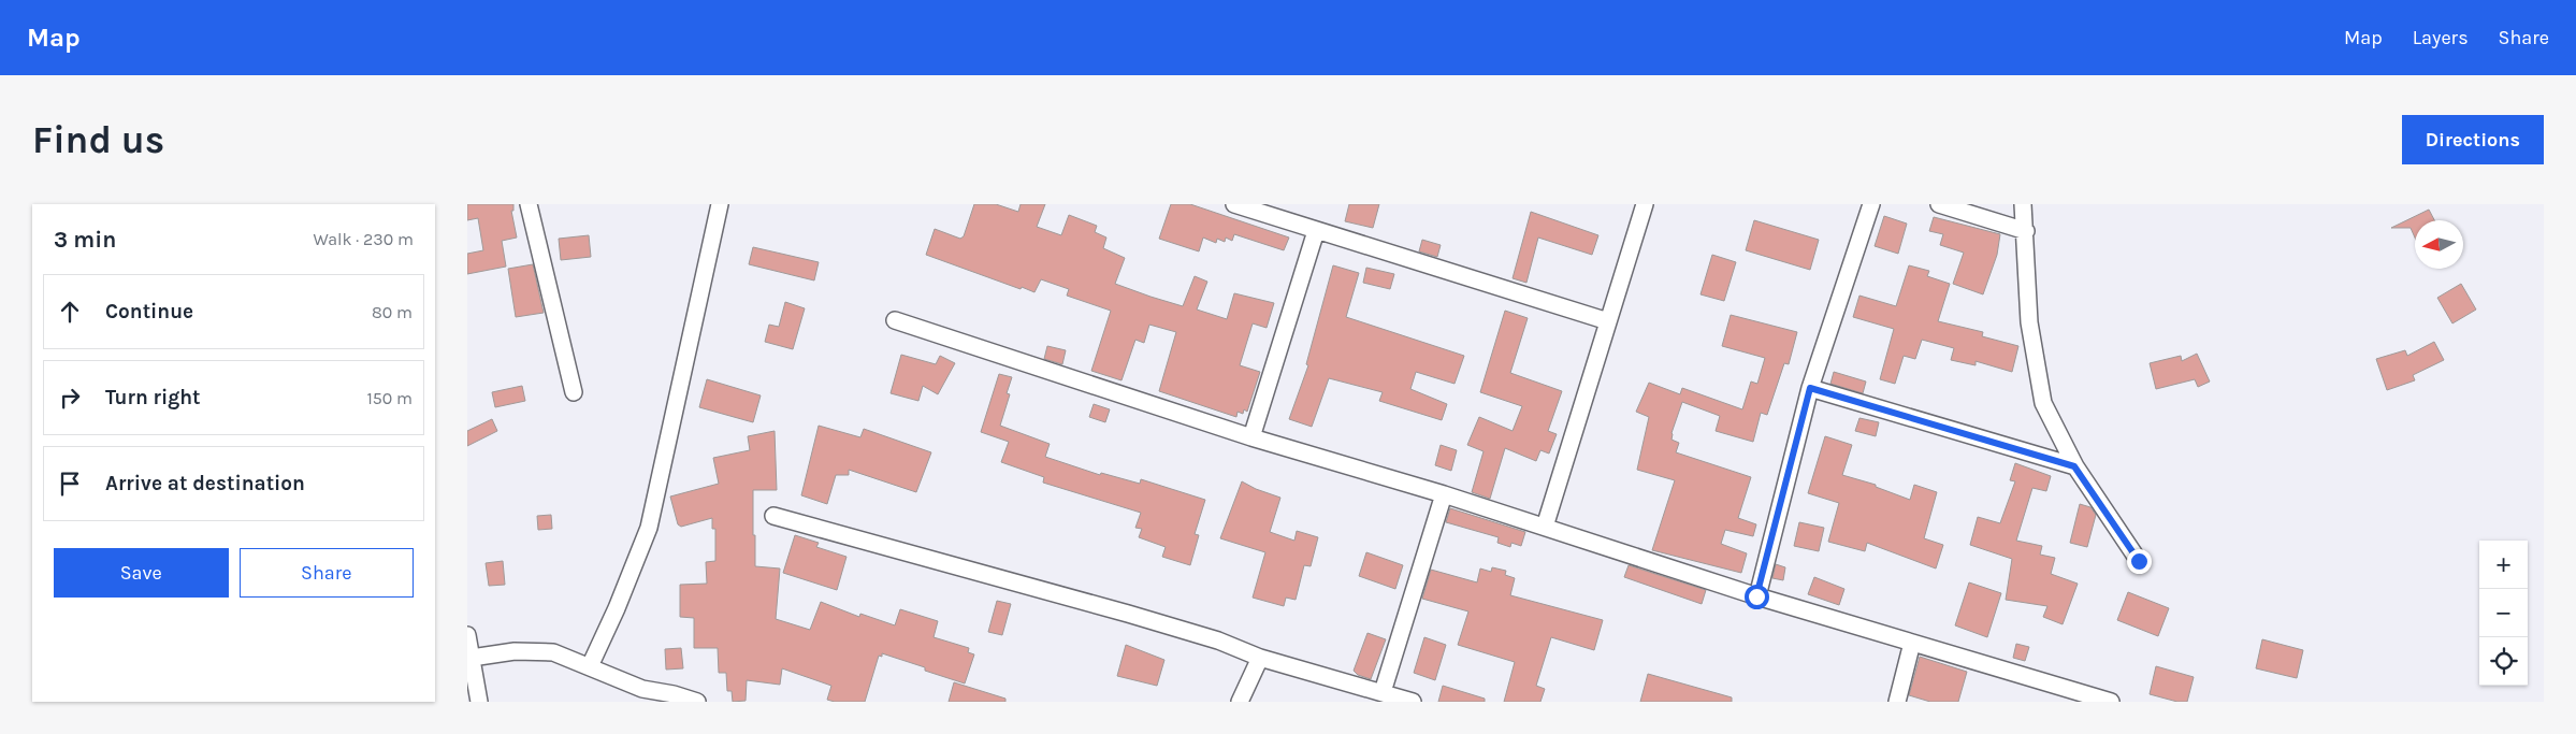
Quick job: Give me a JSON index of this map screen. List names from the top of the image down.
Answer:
{
  "north": "left",
  "page": {
    "header": "Map",
    "nav": ["Map", "Layers", "Share"],
    "buttons": [
      "Directions",
      ["Save", "Share"]
    ],
    "title": "Find us",
    "heading": ["3 min", "Walk · 230 m"],
    "list": [
      ["Continue", "80 m"],
      ["Turn right", "150 m"],
      "Arrive at destination"
    ],
    "map_buttons": ["+", "−"]
  }
}
